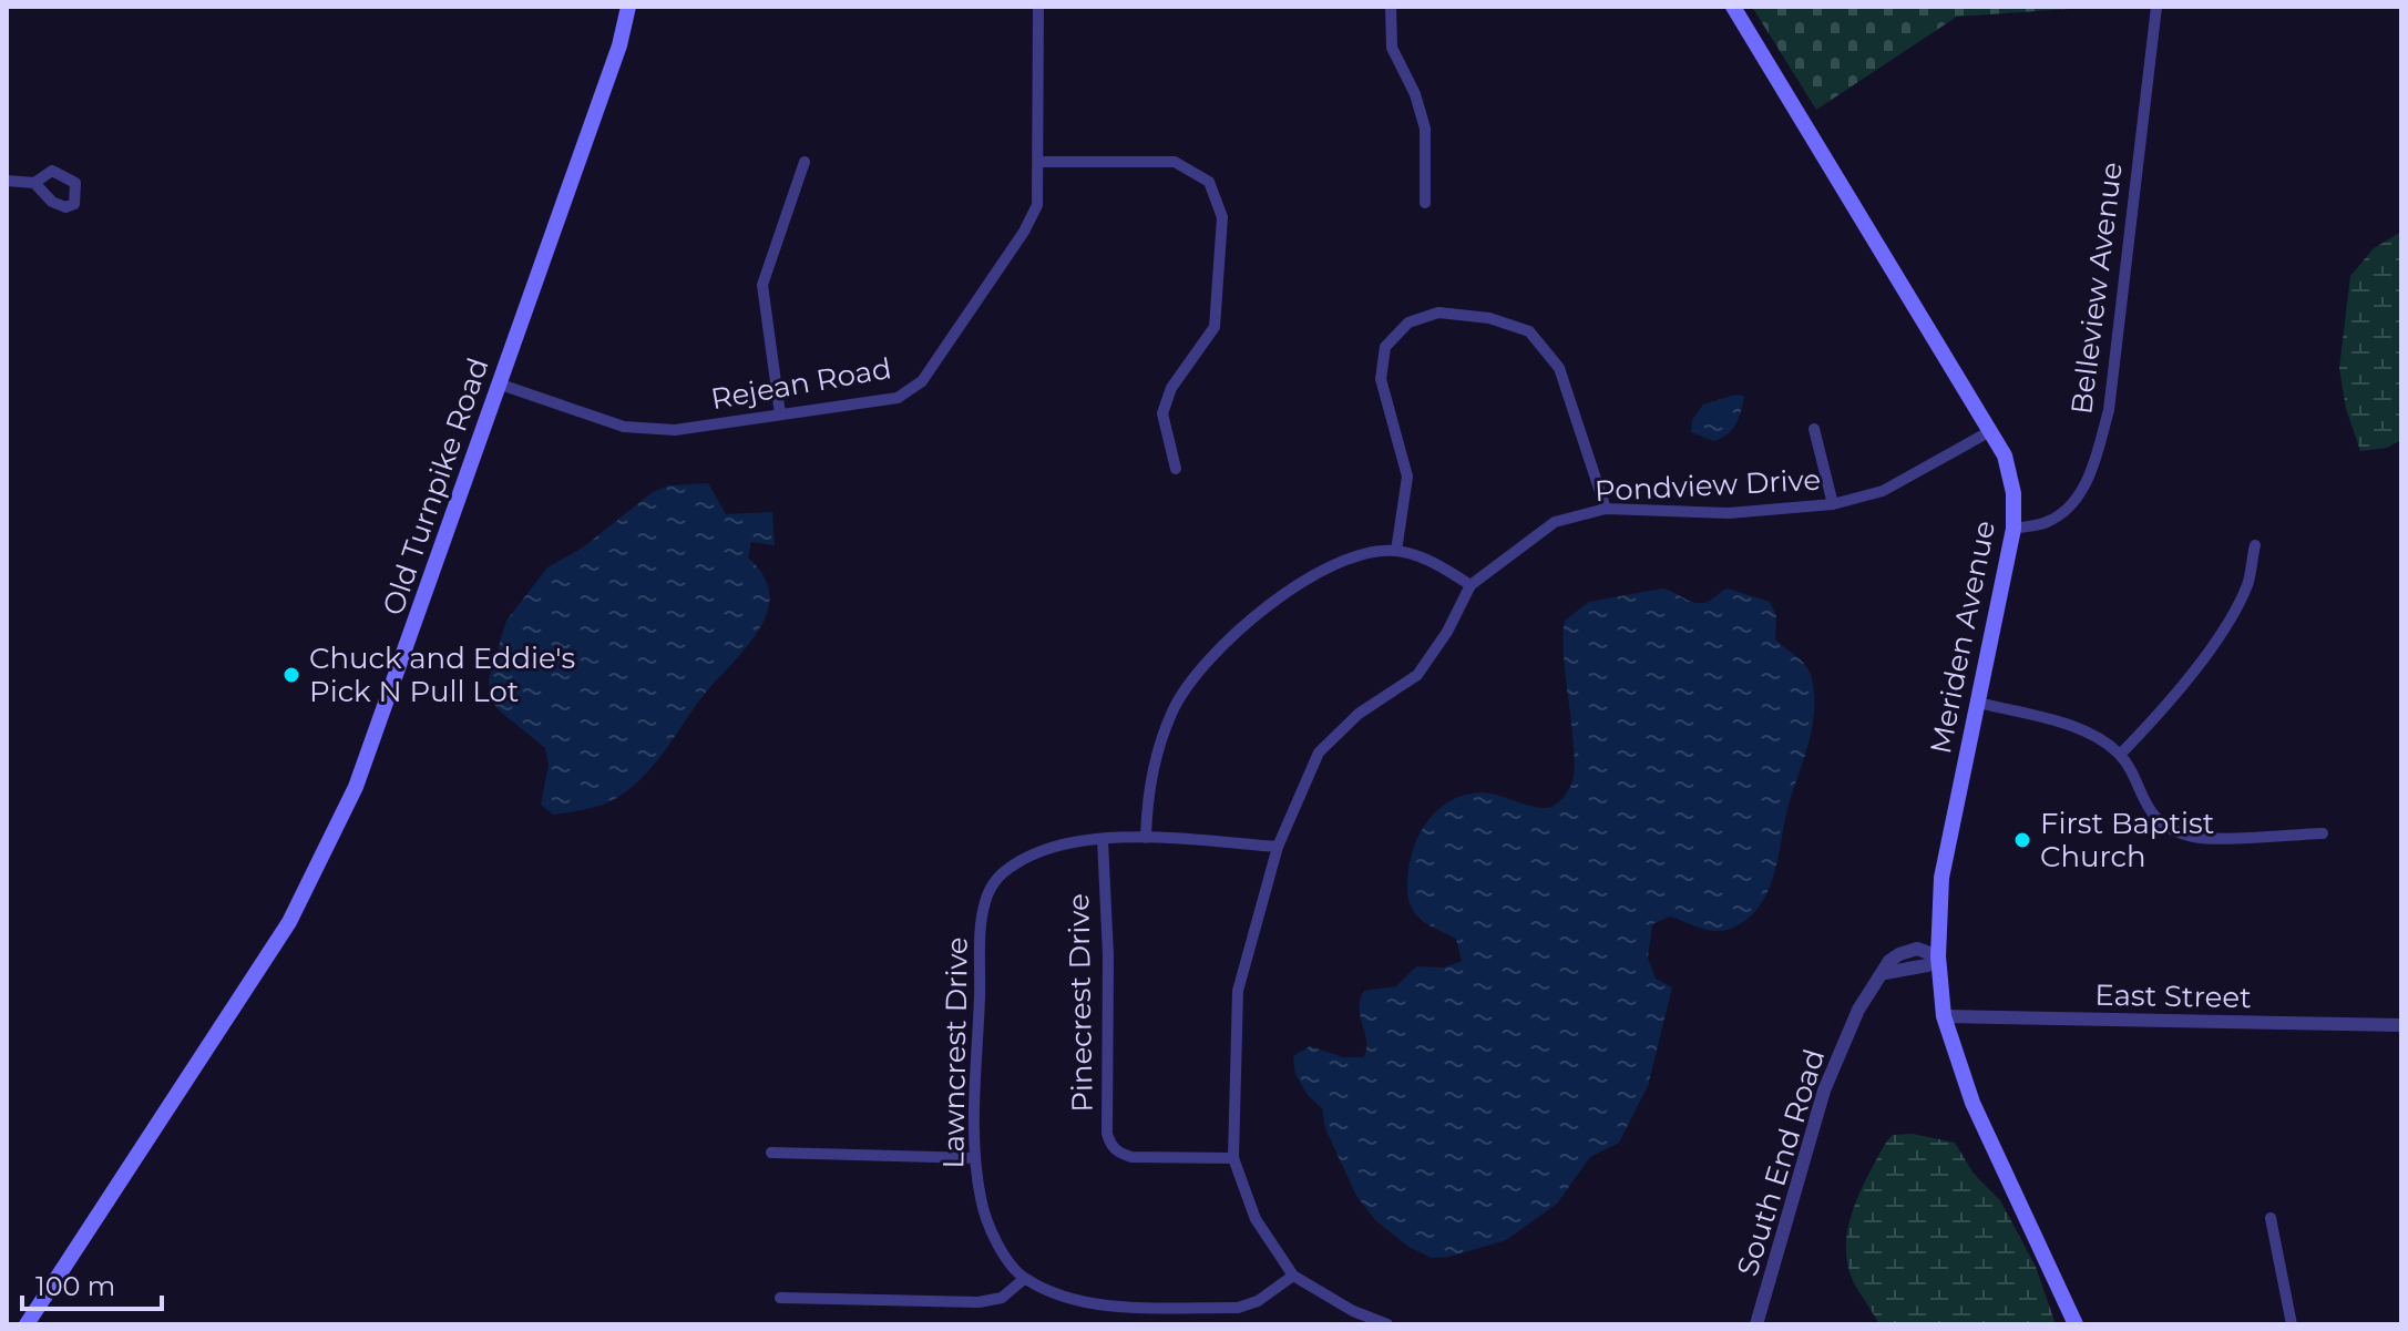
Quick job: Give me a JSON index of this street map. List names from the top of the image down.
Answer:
{
  "streets": {
    "main road": ["Old Turnpike Road", "Meriden Avenue"],
    "street": [
      "Belleview Avenue",
      "Rejean Road",
      "Pondview Drive",
      "East Street",
      "Pinecrest Drive",
      "Lawncrest Drive",
      "South End Road"
    ]
  },
  "crossings": [
    ["Belleview Avenue", "Meriden Avenue"],
    ["Rejean Road", "Old Turnpike Road"],
    ["Pondview Drive", "Meriden Avenue"],
    ["Pondview Drive", "Pinecrest Drive"],
    ["Pondview Drive", "Lawncrest Drive"],
    ["Meriden Avenue", "East Street"],
    ["Meriden Avenue", "South End Road"],
    ["Pinecrest Drive", "Lawncrest Drive"]
  ],
  "places": ["Chuck and Eddie's Pick N Pull Lot", "First Baptist Church"],
  "scale_bar": "100 m"
}
